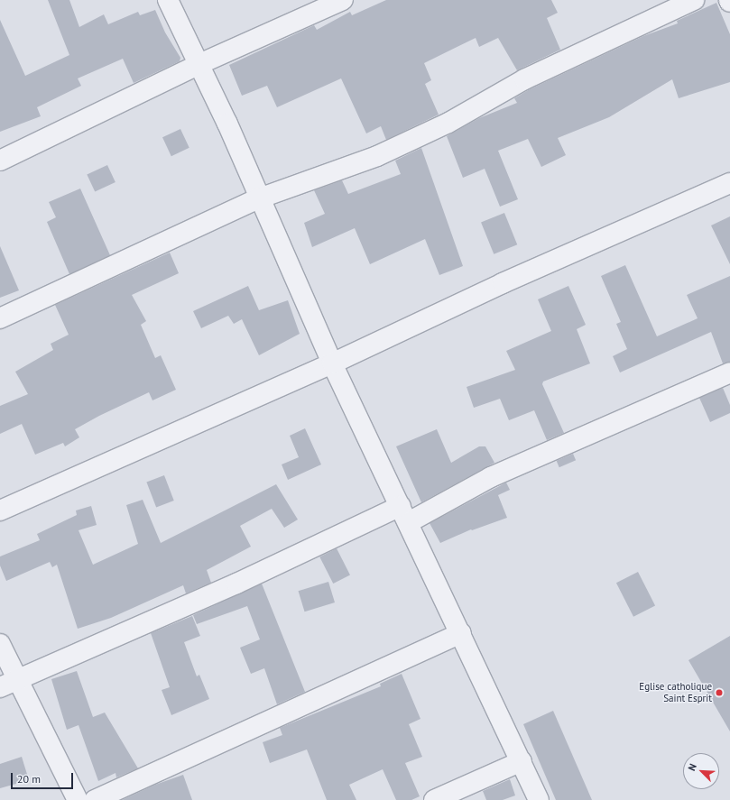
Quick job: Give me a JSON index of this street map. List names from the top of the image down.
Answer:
{
  "places": ["Eglise catholique Saint Esprit"],
  "scale_bar": "20 m",
  "north": "top left"
}
